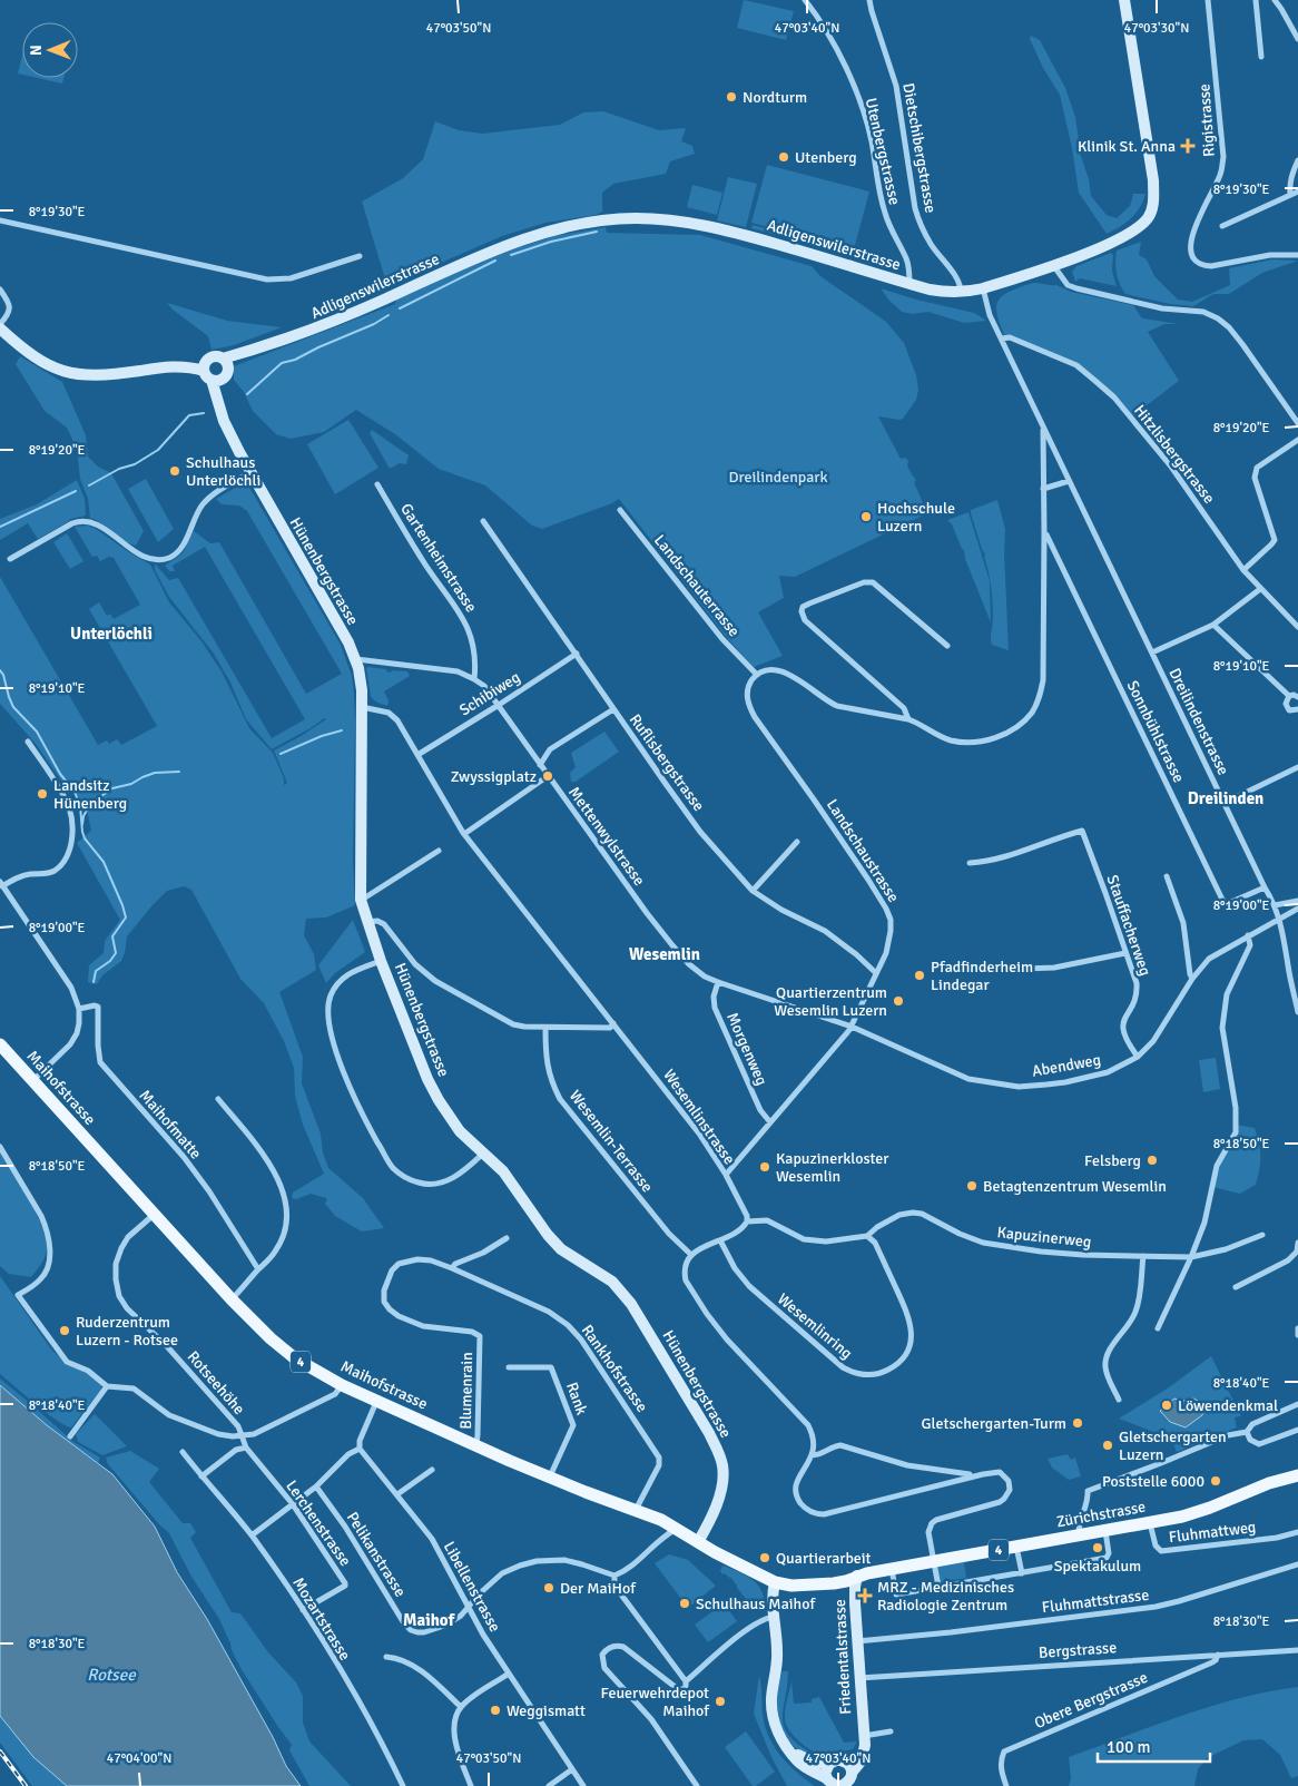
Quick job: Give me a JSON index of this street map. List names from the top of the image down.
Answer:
{
  "streets": {
    "main road": [
      "Adligenswilerstrasse",
      "Hünenbergstrasse",
      "Maihofstrasse",
      "4",
      "Zürichstrasse",
      "Friedentalstrasse"
    ],
    "street": [
      "Rigistrasse",
      "Dietschibergstrasse",
      "Utenbergstrasse",
      "Hitzlisbergstrasse",
      "Gartenheimstrasse",
      "Landschauterrasse",
      "Schibiweg",
      "Dreilindenstrasse",
      "Sonnbühlstrasse",
      "Ruflisbergstrasse",
      "Mettenwylstrasse",
      "Landschaustrasse",
      "Stauffacherweg",
      "Morgenweg",
      "Abendweg",
      "Wesemlinstrasse",
      "Maihofmatte",
      "Wesemlin-Terrasse",
      "Kapuzinerweg",
      "Wesemlinring",
      "Rankhofstrasse",
      "Rotseehöhe",
      "Blumenrain",
      "Rank",
      "Lerchenstrasse",
      "Fluhmattweg",
      "Pelikanstrasse",
      "Libellenstrasse",
      "Fluhmattstrasse",
      "Mozartstrasse",
      "Bergstrasse",
      "Obere Bergstrasse"
    ]
  },
  "crossings": [
    ["Dietschibergstrasse", "Adligenswilerstrasse"],
    ["Utenbergstrasse", "Adligenswilerstrasse"],
    ["Adligenswilerstrasse", "Hünenbergstrasse"],
    ["Adligenswilerstrasse", "Dreilindenstrasse"],
    ["Hitzlisbergstrasse", "Dreilindenstrasse"],
    ["Gartenheimstrasse", "Mettenwylstrasse"],
    ["Hünenbergstrasse", "Mettenwylstrasse"],
    ["Hünenbergstrasse", "Maihofstrasse"],
    ["Hünenbergstrasse", "Wesemlinstrasse"],
    ["Landschauterrasse", "Landschaustrasse"],
    ["Schibiweg", "Ruflisbergstrasse"],
    ["Schibiweg", "Mettenwylstrasse"],
    ["Schibiweg", "Wesemlinstrasse"],
    ["Dreilindenstrasse", "Sonnbühlstrasse"],
    ["Dreilindenstrasse", "Abendweg"],
    ["Ruflisbergstrasse", "Landschaustrasse"],
    ["Mettenwylstrasse", "Landschaustrasse"],
    ["Mettenwylstrasse", "Morgenweg"],
    ["Mettenwylstrasse", "Abendweg"],
    ["Landschaustrasse", "Morgenweg"],
    ["Landschaustrasse", "Abendweg"],
    ["Landschaustrasse", "Wesemlinstrasse"],
    ["Stauffacherweg", "Abendweg"],
    ["Maihofstrasse", "Rankhofstrasse"],
    ["Maihofstrasse", "Rotseehöhe"],
    ["Maihofstrasse", "Blumenrain"],
    ["Maihofstrasse", "Rank"],
    ["Maihofstrasse", "Zürichstrasse"],
    ["Maihofstrasse", "Friedentalstrasse"],
    ["Wesemlinstrasse", "Kapuzinerweg"],
    ["Kapuzinerweg", "Wesemlinring"],
    ["Rankhofstrasse", "Blumenrain"],
    ["Rotseehöhe", "Lerchenstrasse"],
    ["Zürichstrasse", "Fluhmattweg"],
    ["Zürichstrasse", "Friedentalstrasse"],
    ["Lerchenstrasse", "Mozartstrasse"],
    ["Pelikanstrasse", "Libellenstrasse"],
    ["Fluhmattstrasse", "Friedentalstrasse"],
    ["Bergstrasse", "Friedentalstrasse"],
    ["Bergstrasse", "Obere Bergstrasse"]
  ],
  "districts": [
    "Unterlöchli",
    "Dreilinden",
    "Wesemlin",
    "Maihof"
  ],
  "water": ["Rotsee"],
  "parks": ["Dreilindenpark"],
  "places": {
    "other": [
      "Nordturm",
      "Utenberg",
      "Schulhaus Unterlöchli",
      "Hochschule Luzern",
      "Zwyssigplatz",
      "Landsitz Hünenberg",
      "Pfadfinderheim Lindegar",
      "Quartierzentrum Wesemlin Luzern",
      "Felsberg",
      "Kapuzinerkloster Wesemlin",
      "Betagtenzentrum Wesemlin",
      "Ruderzentrum Luzern - Rotsee",
      "Löwendenkmal",
      "Gletschergarten-Turm",
      "Gletschergarten Luzern",
      "Poststelle 6000",
      "Spektakulum",
      "Quartierarbeit",
      "Der MaiHof",
      "Schulhaus Maihof",
      "Feuerwehrdepot Maihof",
      "Weggismatt"
    ],
    "health": ["Klinik St. Anna", "MRZ - Medizinisches Radiologie Zentrum"]
  },
  "scale_bar": "100 m",
  "north": "left",
  "coordinates": [
    "47°03'50\"N",
    "47°03'40\"N",
    "47°03'30\"N",
    "8°19'30\"E",
    "8°19'20\"E",
    "8°19'10\"E",
    "8°19'00\"E",
    "8°18'50\"E",
    "8°18'40\"E",
    "8°18'30\"E",
    "47°04'00\"N"
  ]
}
